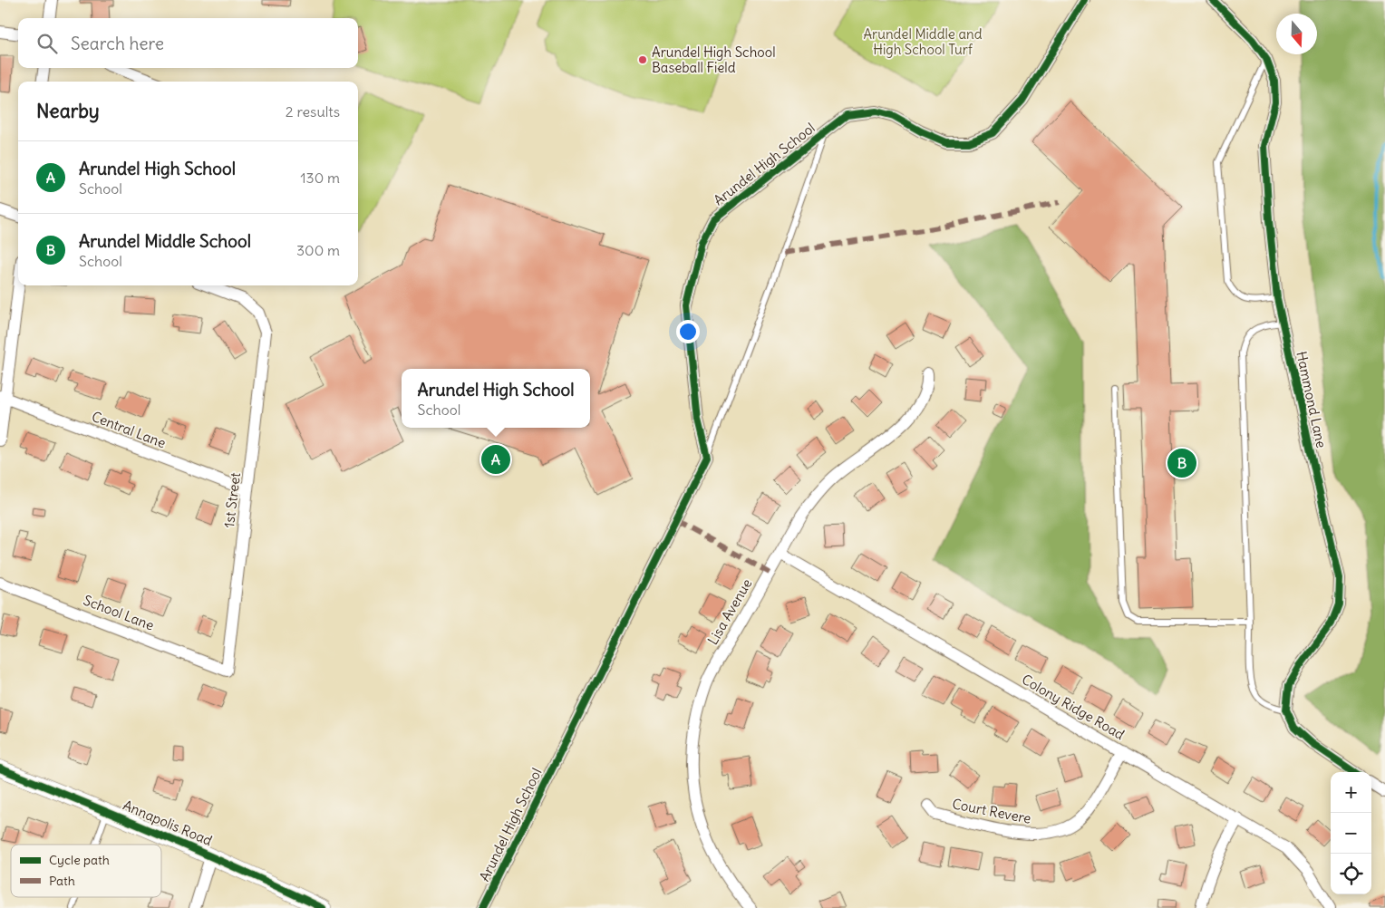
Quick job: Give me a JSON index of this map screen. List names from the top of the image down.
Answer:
{
  "streets": {
    "main road": ["Annapolis Road"],
    "street": [
      "Arundel High School",
      "Hammond Lane",
      "Central Lane",
      "1st Street",
      "Lisa Avenue",
      "School Lane",
      "Colony Ridge Road",
      "Court Revere"
    ]
  },
  "crossings": [
    ["Central Lane", "1st Street"],
    ["1st Street", "School Lane"],
    ["Lisa Avenue", "Colony Ridge Road"],
    ["Colony Ridge Road", "Court Revere"]
  ],
  "parks": ["Arundel Middle and High School Turf"],
  "places": ["Arundel High School Baseball Field"],
  "legend": ["Cycle path", "Path"],
  "north": "bottom",
  "page": {
    "search": "Search here",
    "heading": ["Nearby", "2 results"],
    "list": [
      {
        "mark": "A",
        "name": "Arundel High School",
        "note": "School",
        "value": "130 m"
      },
      {
        "mark": "B",
        "name": "Arundel Middle School",
        "note": "School",
        "value": "300 m"
      }
    ],
    "popup": ["Arundel High School", "School"],
    "pins": ["A", "B"],
    "map_buttons": ["+", "−"]
  }
}
